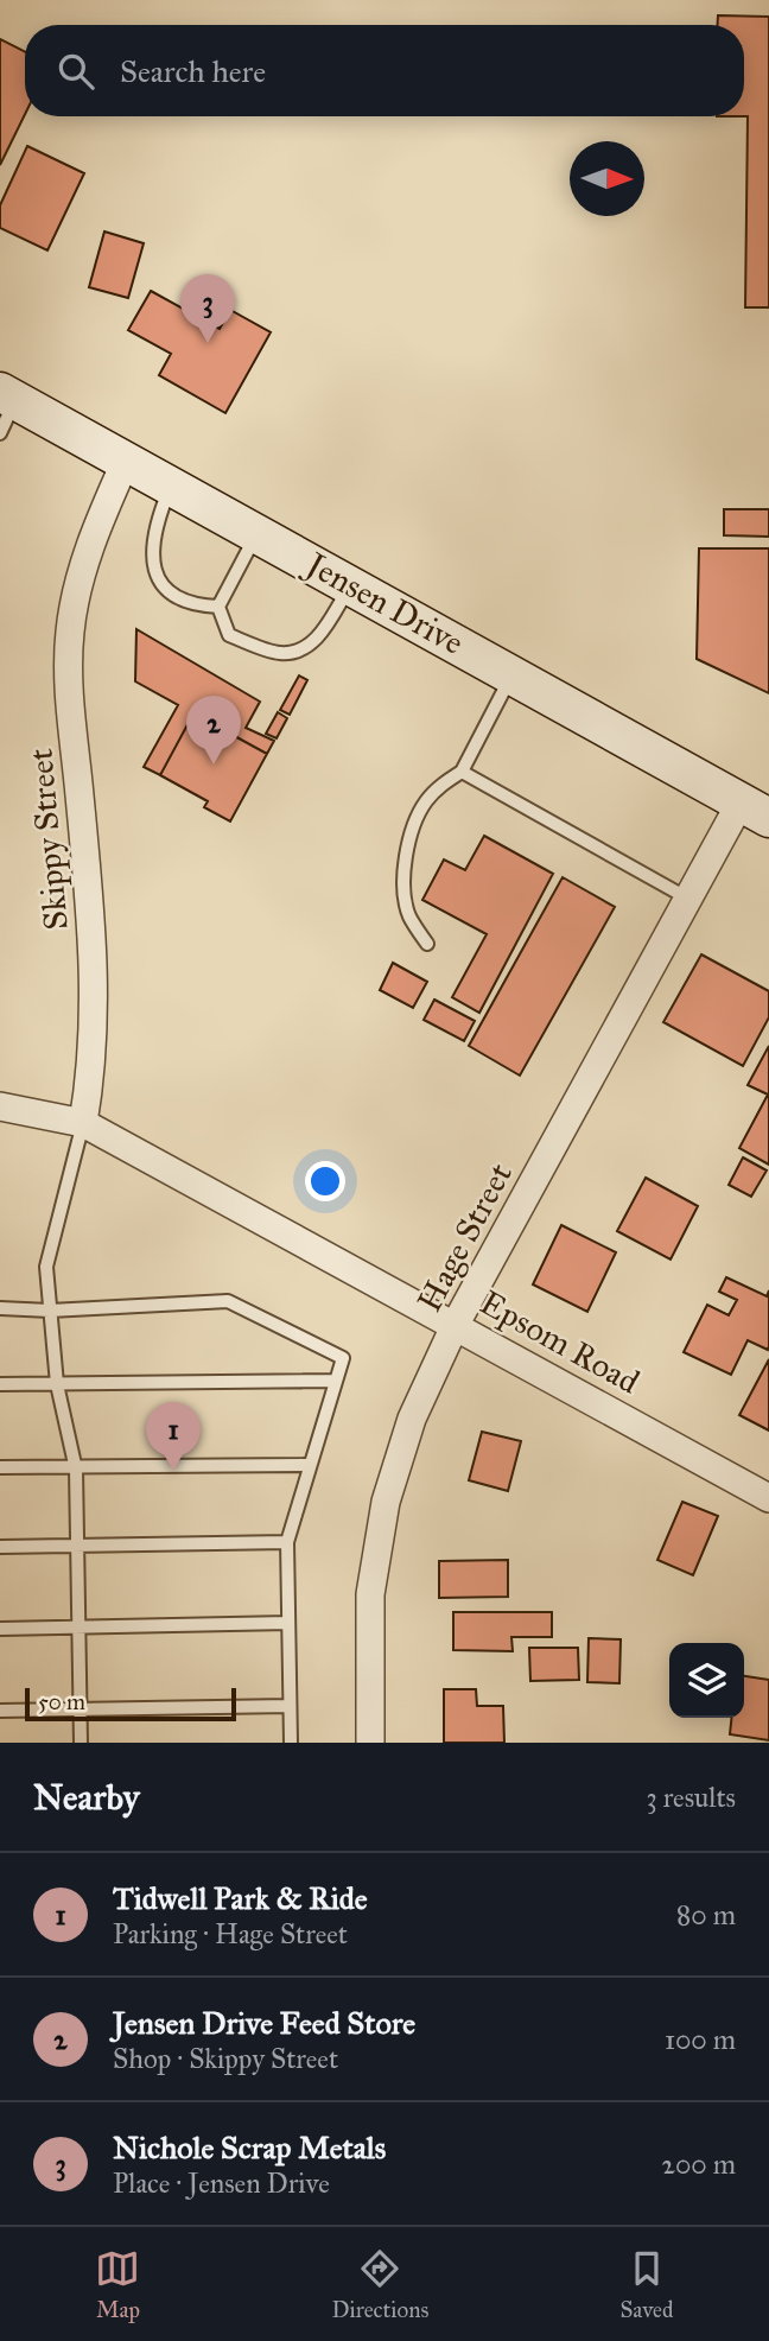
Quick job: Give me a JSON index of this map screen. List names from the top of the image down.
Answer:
{
  "streets": {
    "main road": ["Jensen Drive"],
    "street": ["Skippy Street", "Hage Street", "Epsom Road"]
  },
  "crossings": [
    ["Jensen Drive", "Skippy Street"],
    ["Jensen Drive", "Hage Street"],
    ["Skippy Street", "Epsom Road"],
    ["Hage Street", "Epsom Road"]
  ],
  "scale_bar": "50 m",
  "north": "right",
  "page": {
    "search": "Search here",
    "pins": ["3", "2", "1"],
    "scale": "50 m",
    "heading": ["Nearby", "3 results"],
    "list": [
      {
        "mark": "1",
        "name": "Tidwell Park & Ride",
        "note": "Parking · Hage Street",
        "value": "80 m"
      },
      {
        "mark": "2",
        "name": "Jensen Drive Feed Store",
        "note": "Shop · Skippy Street",
        "value": "100 m"
      },
      {
        "mark": "3",
        "name": "Nichole Scrap Metals",
        "note": "Place · Jensen Drive",
        "value": "200 m"
      }
    ],
    "nav": ["Map", "Directions", "Saved"]
  }
}
